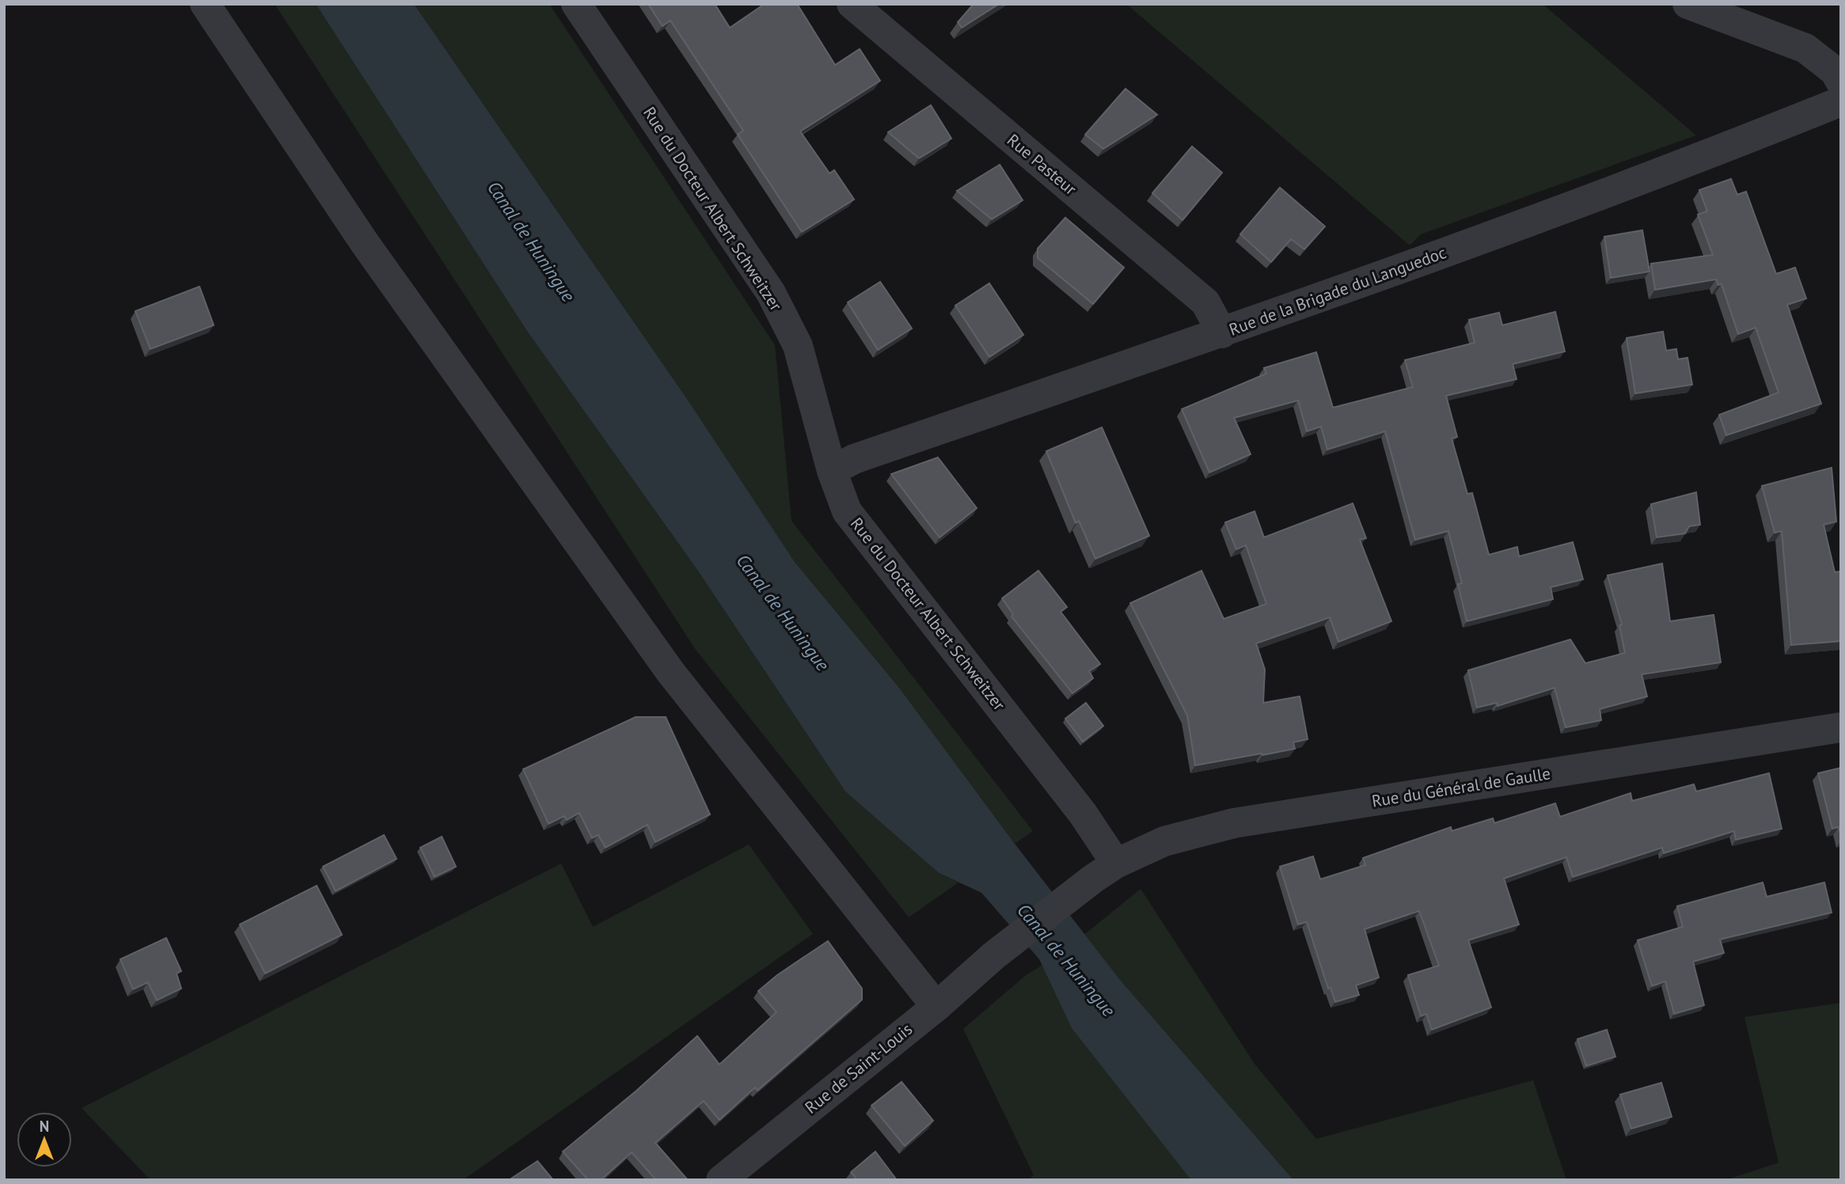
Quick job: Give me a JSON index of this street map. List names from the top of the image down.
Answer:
{
  "streets": {
    "street": [
      "Rue Pasteur",
      "Rue du Docteur Albert Schweitzer",
      "Rue de la Brigade du Languedoc",
      "Rue du Général de Gaulle",
      "Rue de Saint-Louis"
    ]
  },
  "crossings": [
    ["Rue Pasteur", "Rue de la Brigade du Languedoc"],
    ["Rue du Docteur Albert Schweitzer", "Rue de la Brigade du Languedoc"],
    ["Rue du Docteur Albert Schweitzer", "Rue du Général de Gaulle"],
    ["Rue du Général de Gaulle", "Rue de Saint-Louis"]
  ],
  "water": ["Canal de Huningue"],
  "north": "top"
}
